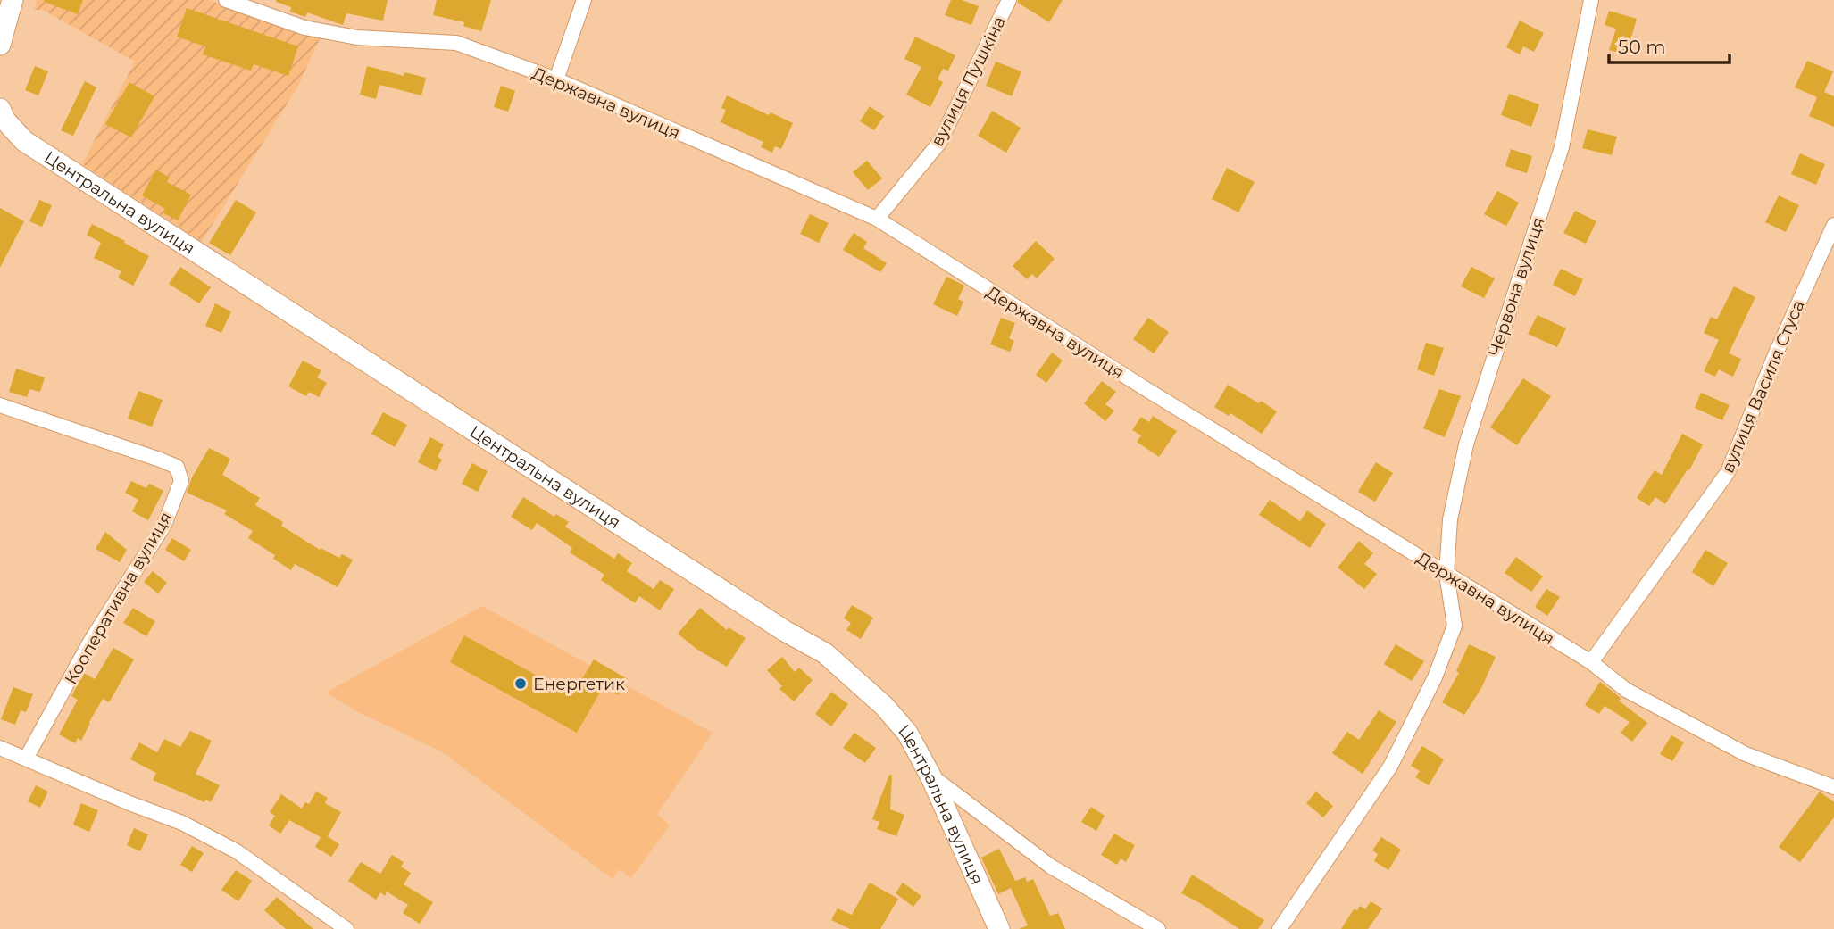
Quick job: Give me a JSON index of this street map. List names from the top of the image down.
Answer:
{
  "streets": {
    "main road": ["Центральна вулиця"],
    "street": [
      "вулиця Пушкіна",
      "Державна вулиця",
      "Червона вулиця",
      "вулиця Василя Стуса",
      "Кооперативна вулиця"
    ]
  },
  "crossings": [
    ["вулиця Пушкіна", "Державна вулиця"],
    ["Державна вулиця", "Червона вулиця"],
    ["Державна вулиця", "вулиця Василя Стуса"]
  ],
  "places": ["Енергетик"],
  "scale_bar": "50 m"
}
